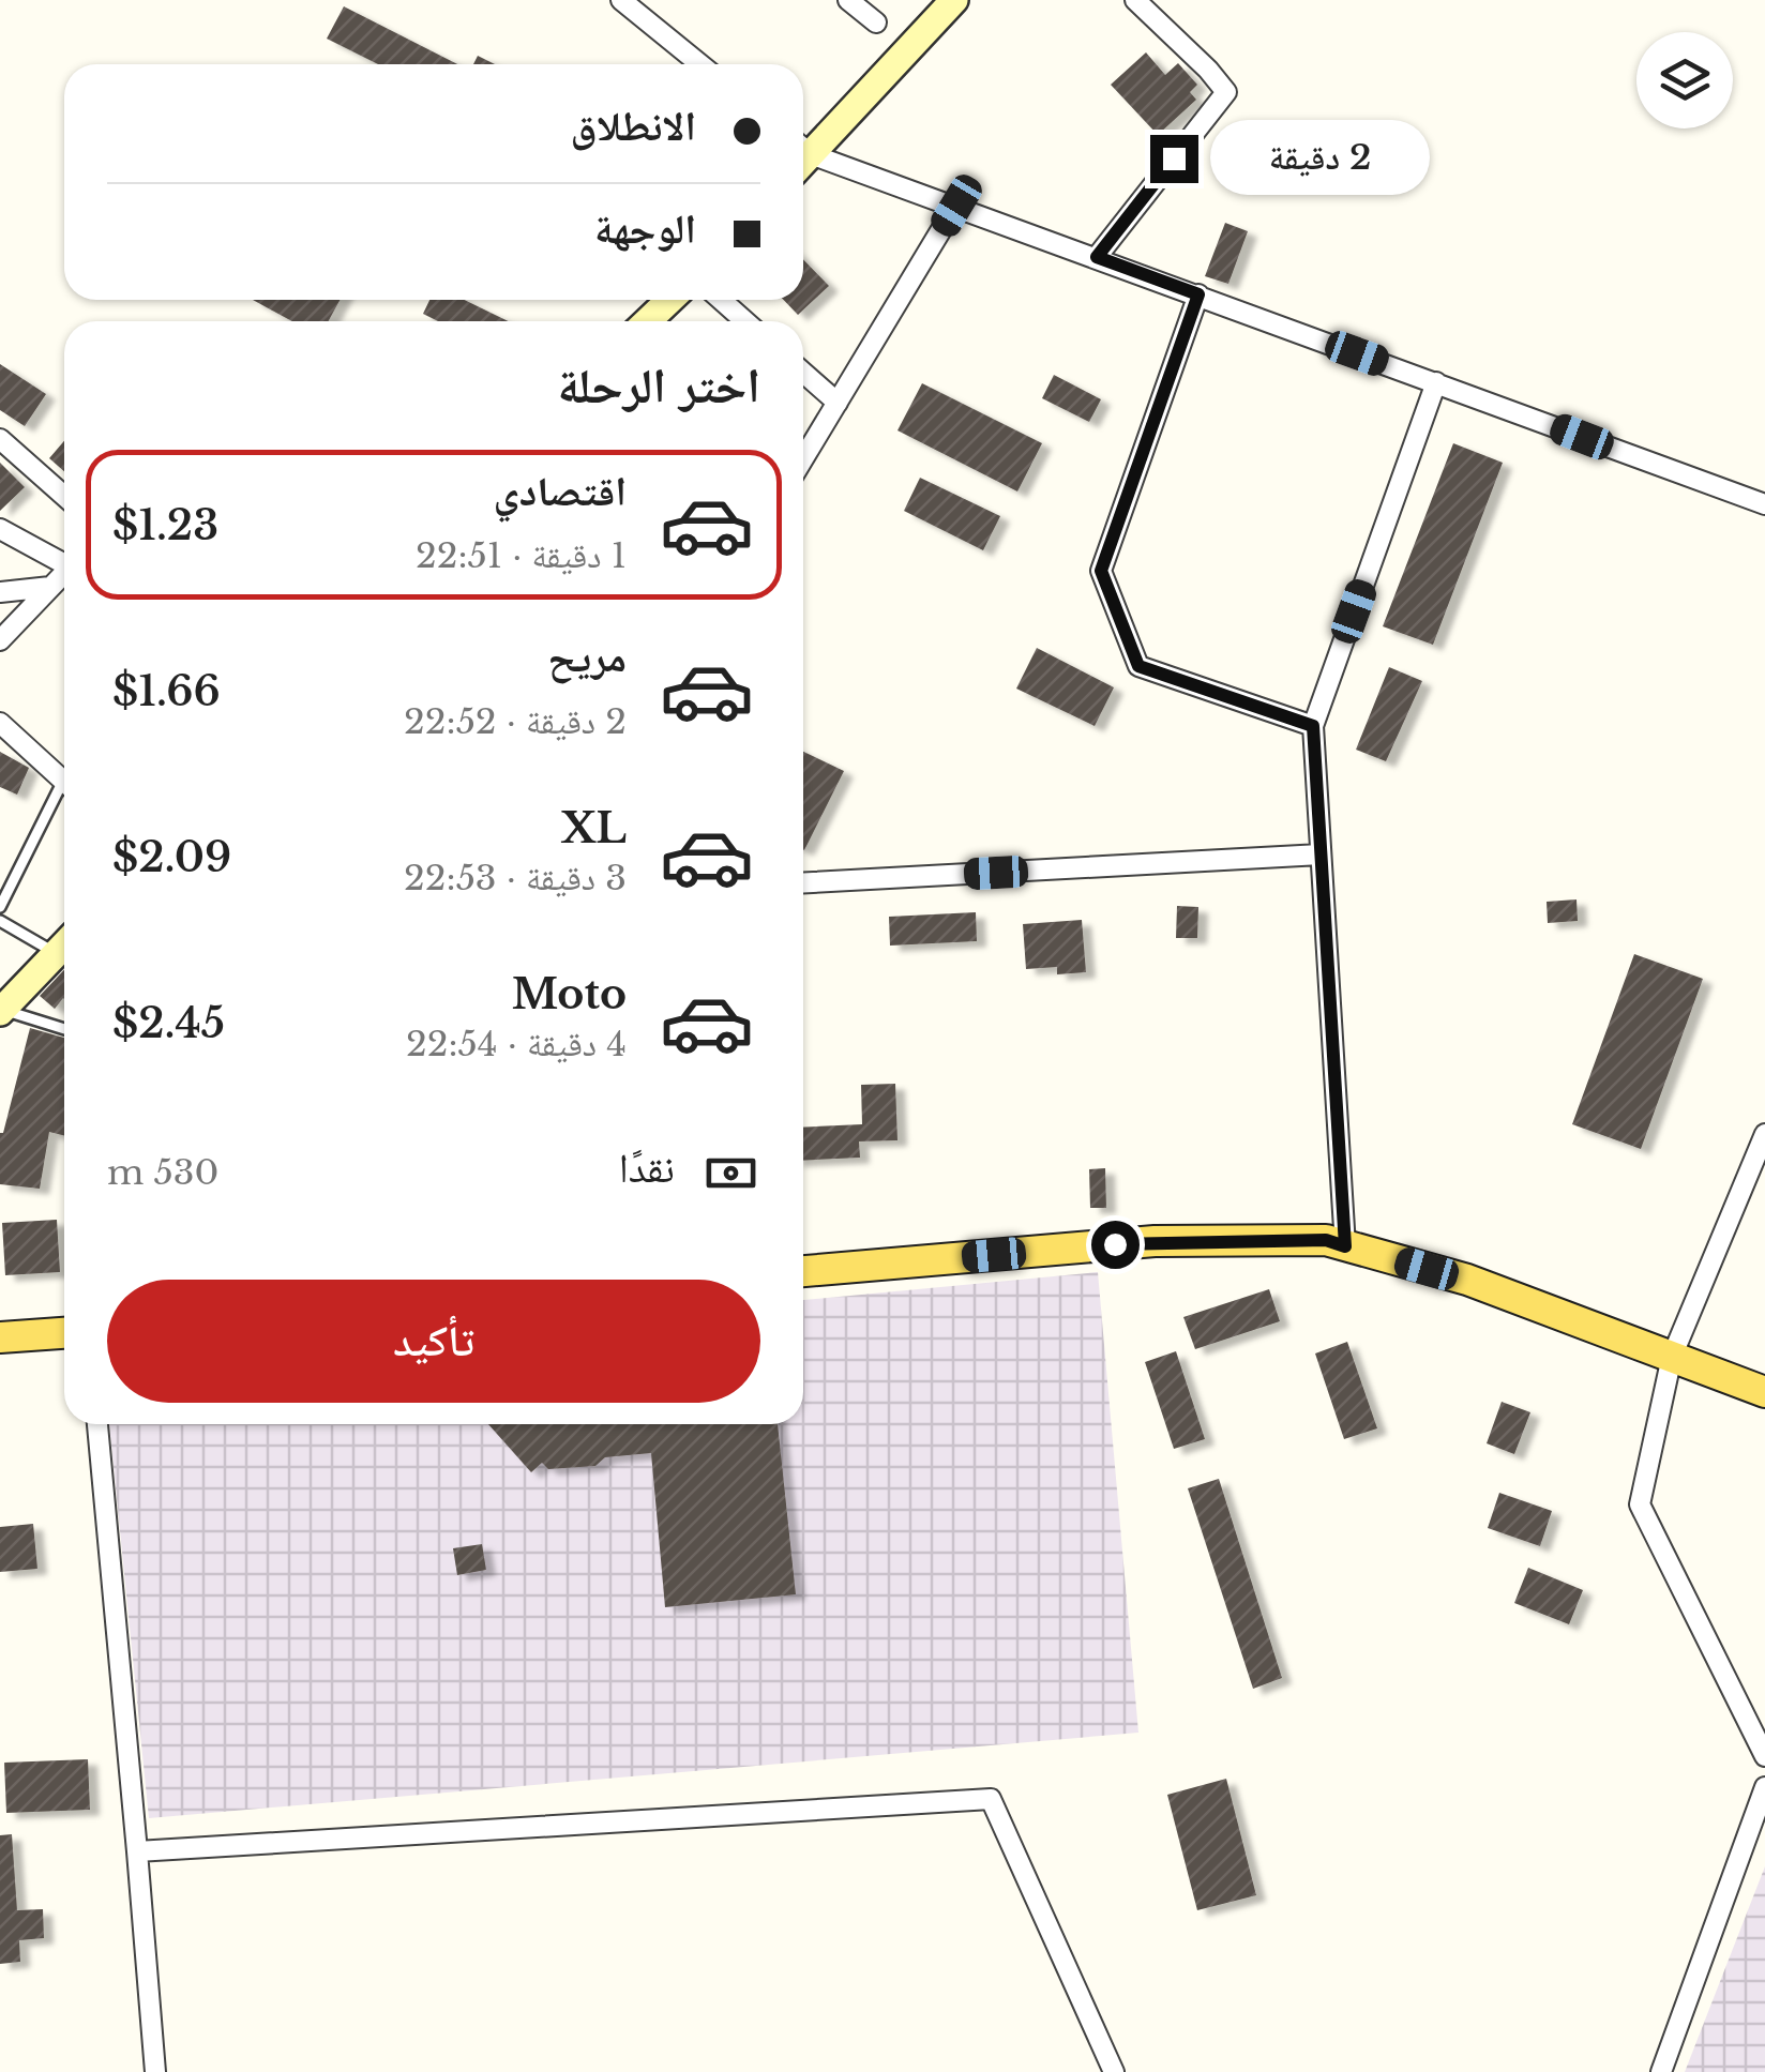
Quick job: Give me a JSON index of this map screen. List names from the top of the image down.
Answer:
{
  "page": {
    "banner": ["الانطلاق", "الوجهة"],
    "bubble": "2 دقيقة",
    "heading": "اختر الرحلة",
    "list": [
      {
        "name": "اقتصادي",
        "note": "1 دقيقة · 22:51",
        "value": "$1.23"
      },
      {
        "name": "مريح",
        "note": "2 دقيقة · 22:52",
        "value": "$1.66"
      },
      {
        "name": "XL",
        "note": "3 دقيقة · 22:53",
        "value": "$2.09"
      },
      {
        "name": "Moto",
        "note": "4 دقيقة · 22:54",
        "value": "$2.45"
      }
    ],
    "pay": ["نقدًا", "530 m"],
    "buttons": "تأكيد"
  }
}
